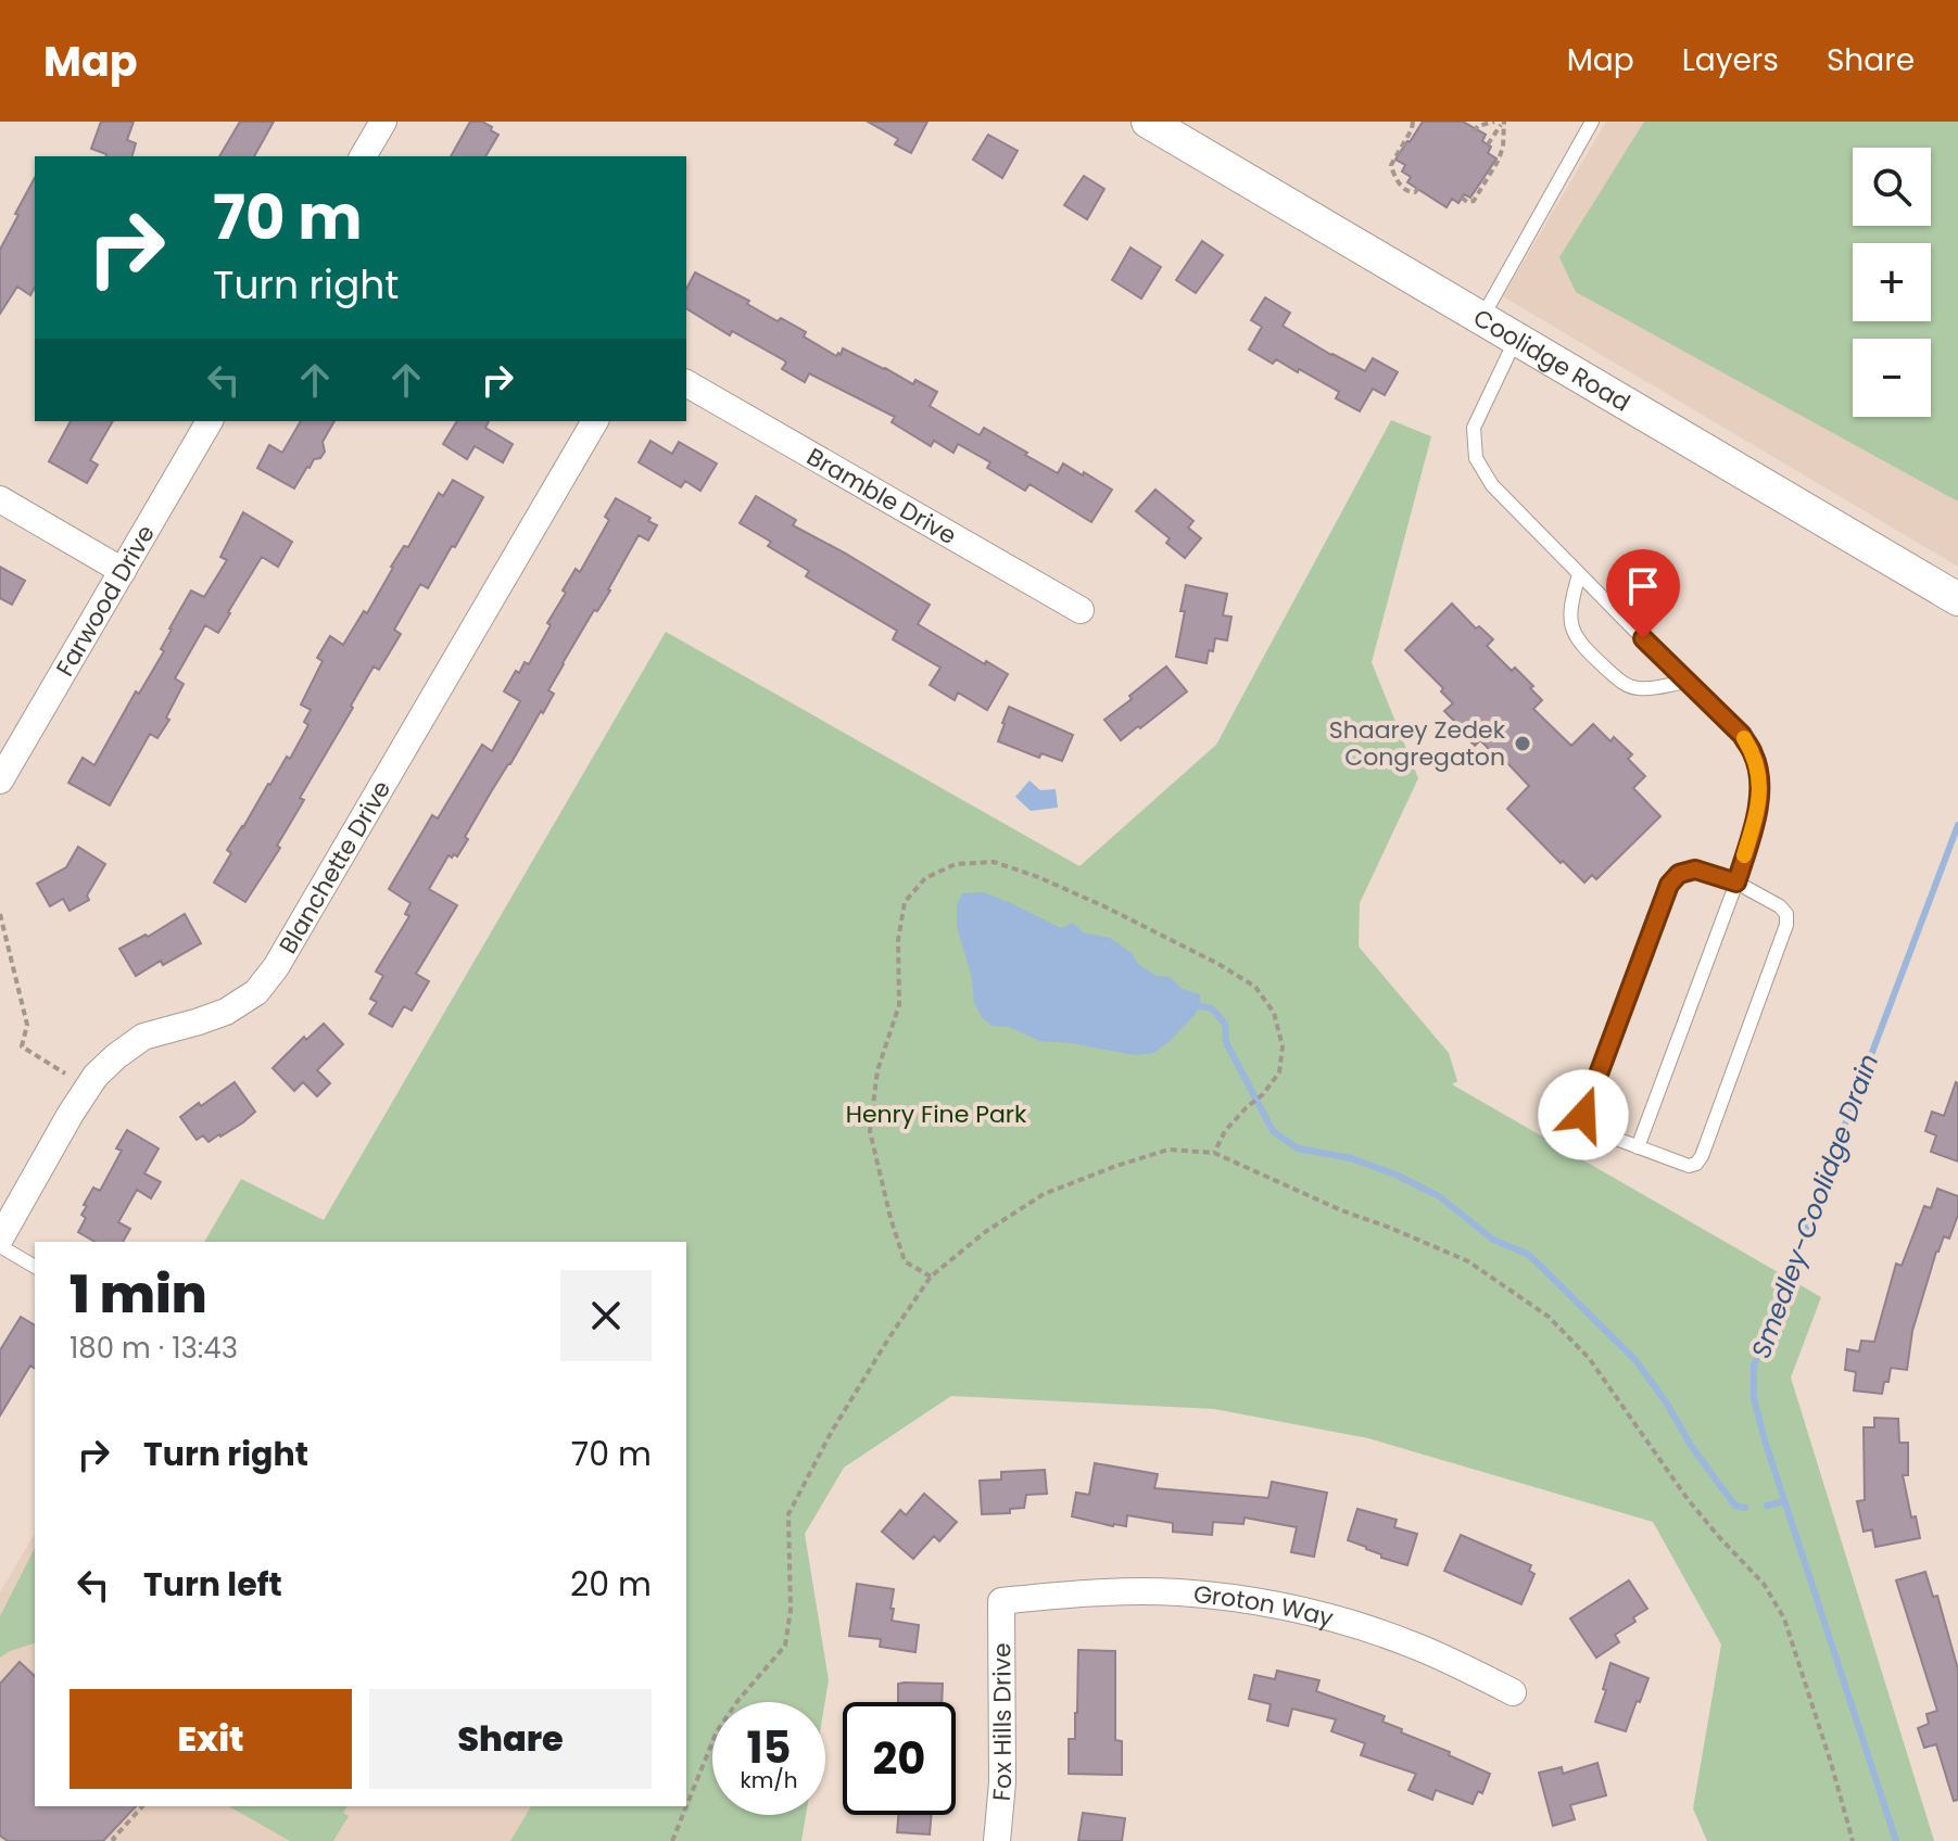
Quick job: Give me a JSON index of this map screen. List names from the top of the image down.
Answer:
{
  "streets": {
    "street": [
      "Coolidge Road",
      "Bramble Drive",
      "Farwood Drive",
      "Blanchette Drive",
      "Groton Way",
      "Fox Hills Drive"
    ]
  },
  "crossings": [
    ["Groton Way", "Fox Hills Drive"]
  ],
  "water": ["Smedley-Coolidge Drain"],
  "parks": ["Henry Fine Park"],
  "places": ["Shaarey Zedek Congregaton"],
  "page": {
    "header": "Map",
    "nav": ["Map", "Layers", "Share"],
    "map_buttons": ["+", "−"],
    "turn": ["70 m", "Turn right"],
    "heading": ["1 min", "180 m · 13:43"],
    "list": [
      {
        "name": "Turn right",
        "value": "70 m"
      },
      {
        "name": "Turn left",
        "value": "20 m"
      }
    ],
    "buttons": ["Exit", "Share"],
    "speed": "15 km/h",
    "limit": "20"
  }
}
